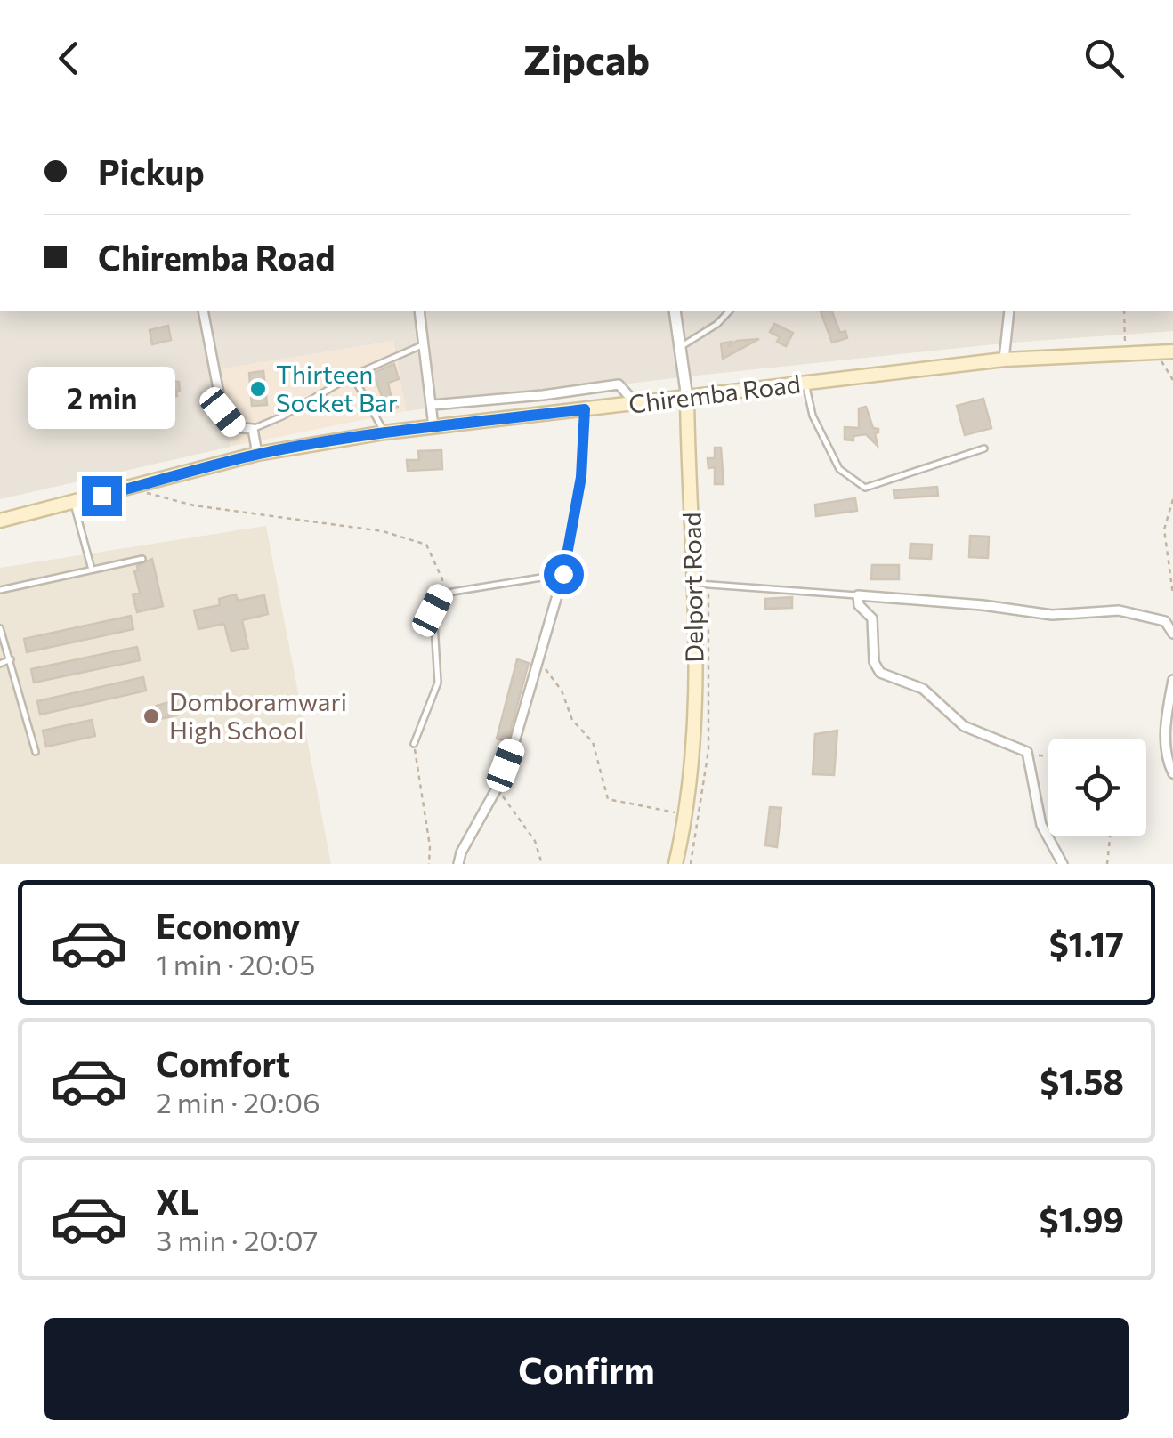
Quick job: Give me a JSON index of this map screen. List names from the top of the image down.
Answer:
{
  "streets": {
    "main road": ["Chiremba Road", "Delport Road"]
  },
  "crossings": [
    ["Chiremba Road", "Delport Road"]
  ],
  "places": ["Thirteen Socket Bar", "Domboramwari High School"],
  "page": {
    "header": "Zipcab",
    "banner": ["Pickup", "Chiremba Road"],
    "bubble": "2 min",
    "list": [
      {
        "name": "Economy",
        "note": "1 min · 20:05",
        "value": "$1.17"
      },
      {
        "name": "Comfort",
        "note": "2 min · 20:06",
        "value": "$1.58"
      },
      {
        "name": "XL",
        "note": "3 min · 20:07",
        "value": "$1.99"
      }
    ],
    "buttons": "Confirm"
  }
}
